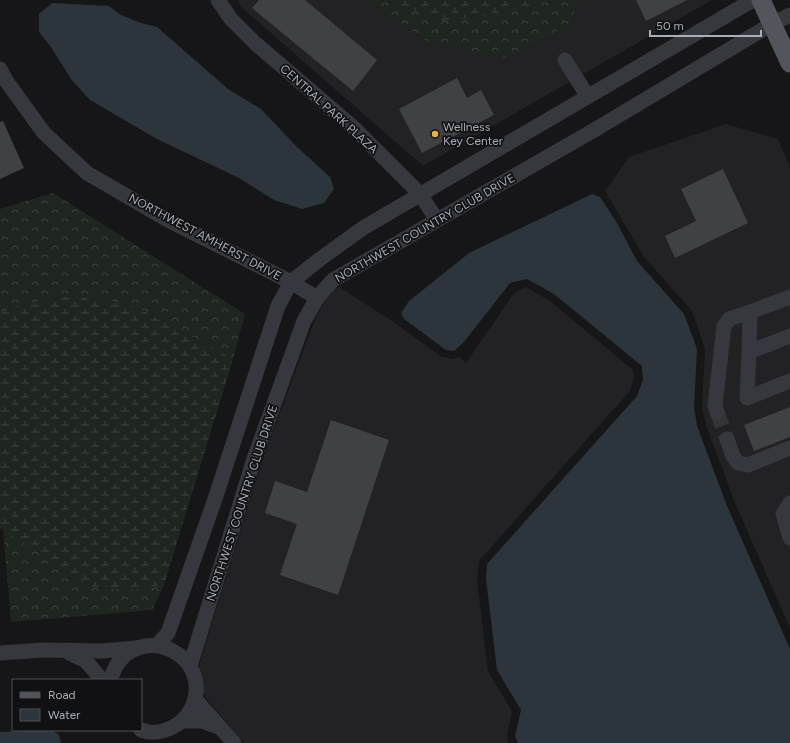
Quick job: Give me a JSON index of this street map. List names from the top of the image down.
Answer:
{
  "streets": {
    "street": ["CENTRAL PARK PLAZA", "NORTHWEST COUNTRY CLUB DRIVE", "NORTHWEST AMHERST DRIVE"]
  },
  "crossings": [
    ["CENTRAL PARK PLAZA", "NORTHWEST COUNTRY CLUB DRIVE"],
    ["NORTHWEST COUNTRY CLUB DRIVE", "NORTHWEST AMHERST DRIVE"]
  ],
  "places": ["Wellness Key Center"],
  "legend": ["Road", "Water"],
  "scale_bar": "50 m"
}
